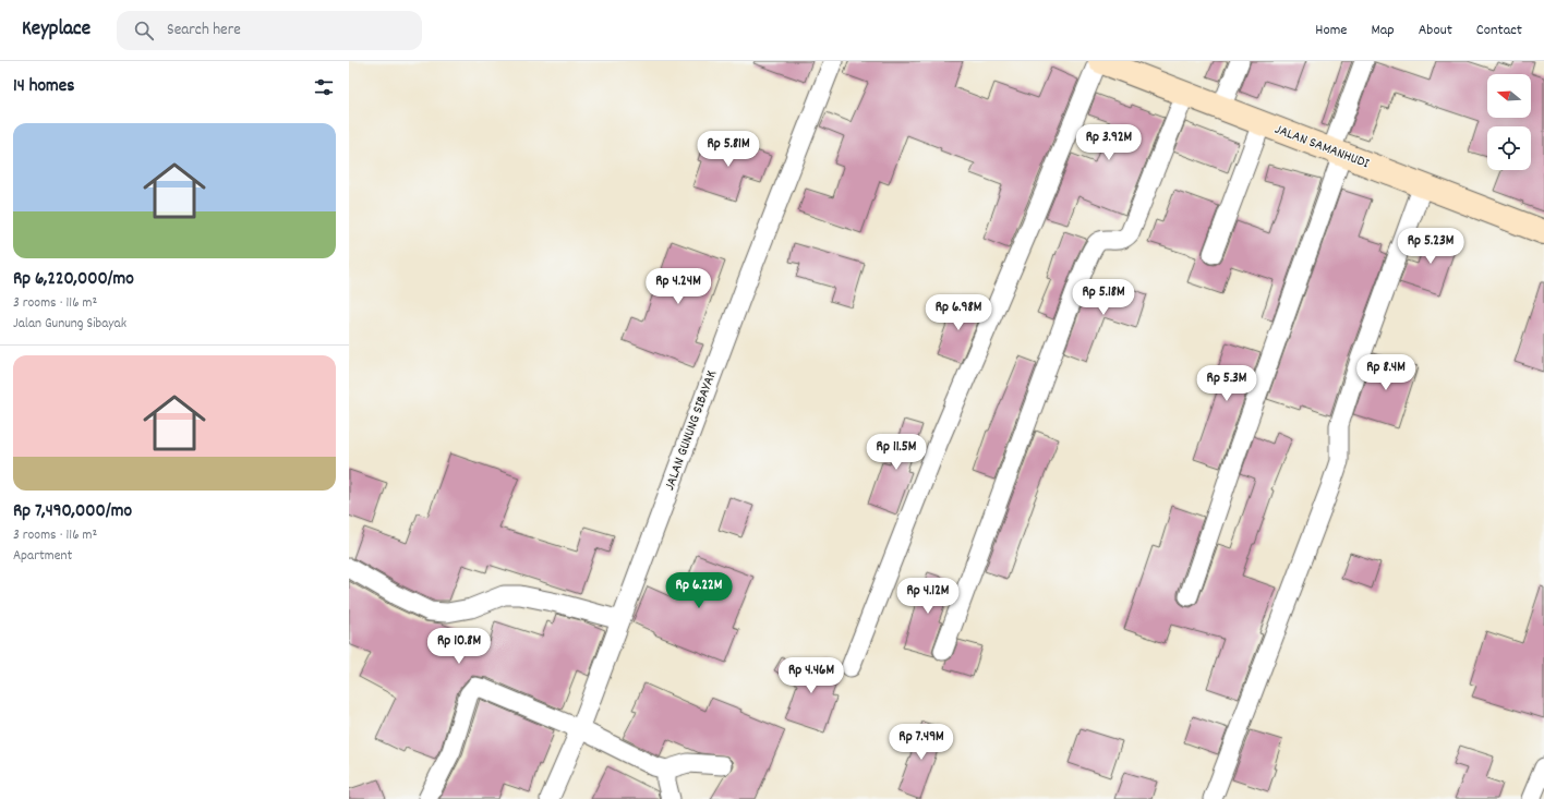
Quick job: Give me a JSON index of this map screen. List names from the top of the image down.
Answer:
{
  "streets": {
    "street": ["JALAN SAMANHUDI", "JALAN GUNUNG SIBAYAK"]
  },
  "north": "left",
  "page": {
    "header": "Keyplace",
    "search": "Search here",
    "nav": [
      "Home",
      "Map",
      "About",
      "Contact"
    ],
    "heading": "14 homes",
    "list": [
      {
        "name": "Rp 6,220,000/mo",
        "note": "3 rooms · 116 m² · Jalan Gunung Sibayak"
      },
      {
        "name": "Rp 7,490,000/mo",
        "note": "3 rooms · 116 m² · Apartment"
      }
    ],
    "price": [
      "Rp 3.92M",
      "Rp 5.81M",
      "Rp 5.23M",
      "Rp 4.24M",
      "Rp 5.18M",
      "Rp 6.98M",
      "Rp 8.4M",
      "Rp 5.3M",
      "Rp 11.5M",
      "Rp 6.22M",
      "Rp 4.12M",
      "Rp 10.8M",
      "Rp 4.46M",
      "Rp 7.49M"
    ]
  }
}
